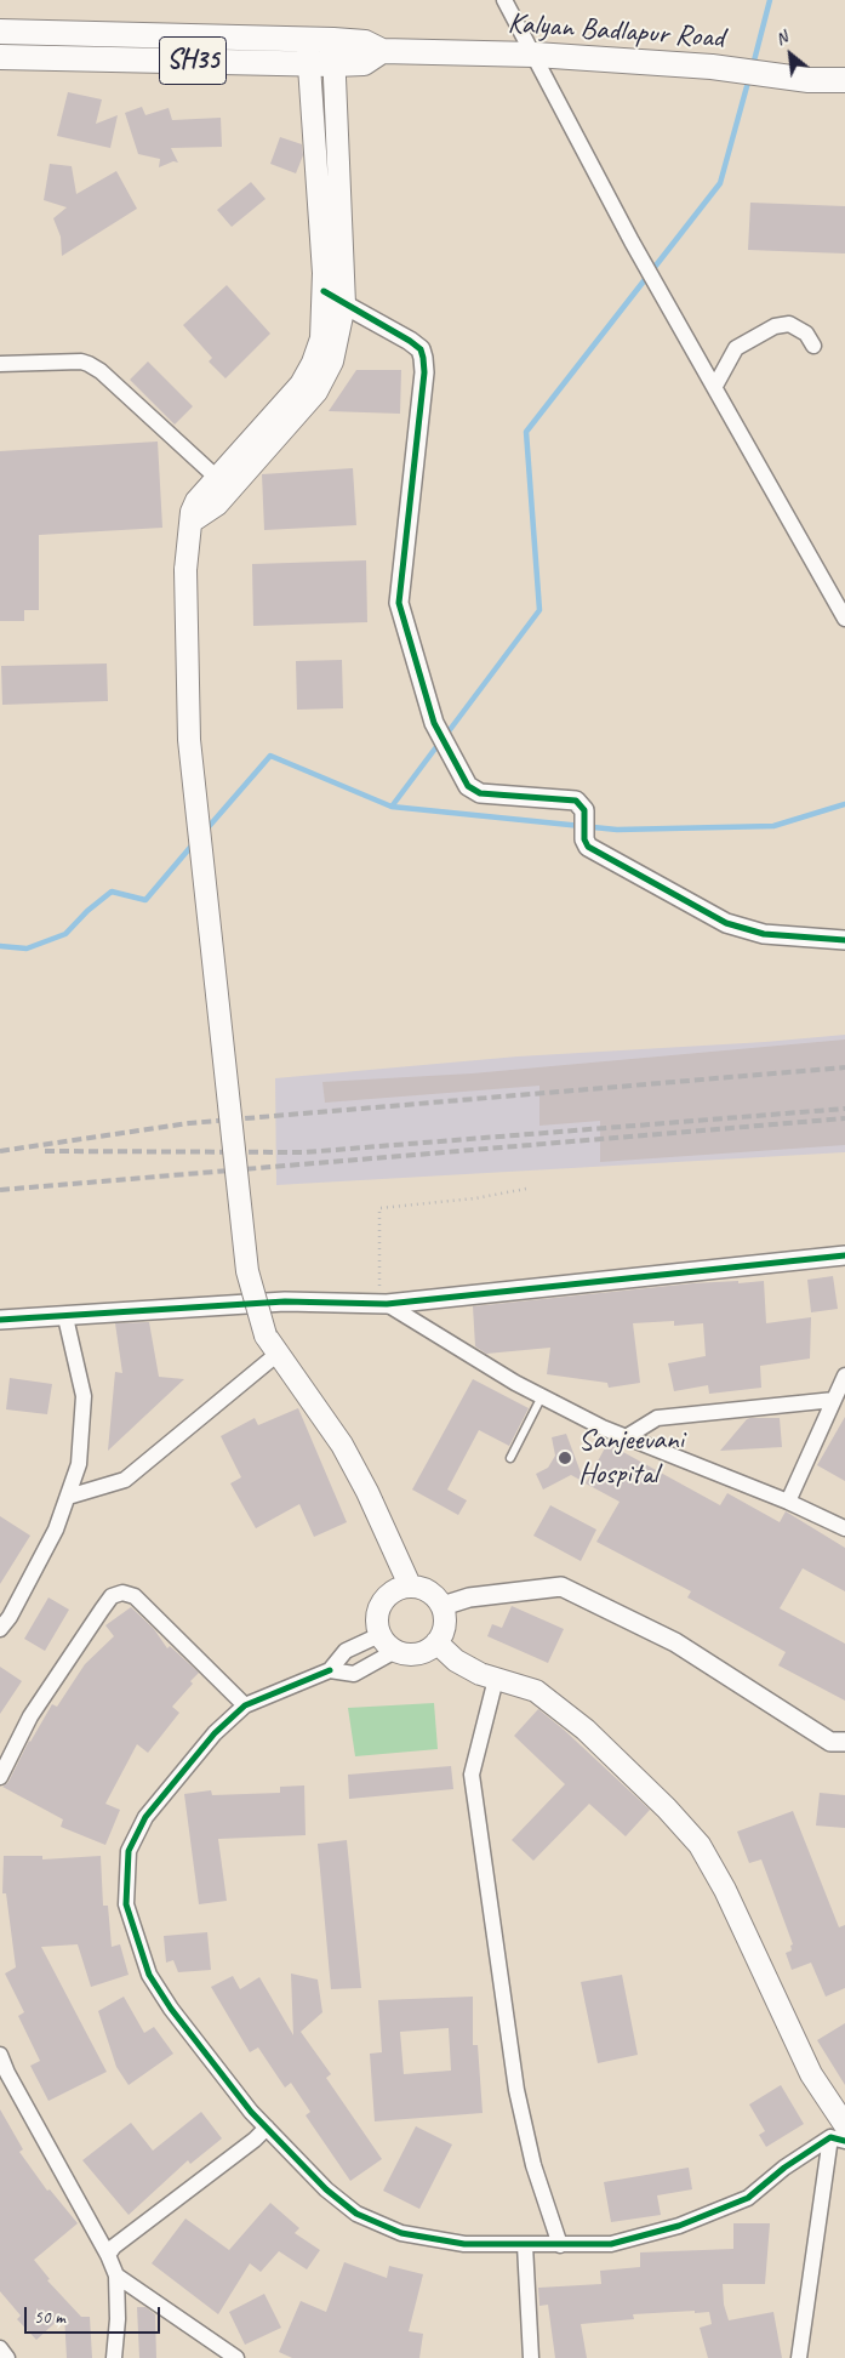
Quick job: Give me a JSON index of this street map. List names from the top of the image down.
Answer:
{
  "streets": {
    "main road": ["Kalyan Badlapur Road", "SH35"]
  },
  "places": ["Sanjeevani Hospital"],
  "scale_bar": "50 m",
  "north": "top left"
}
